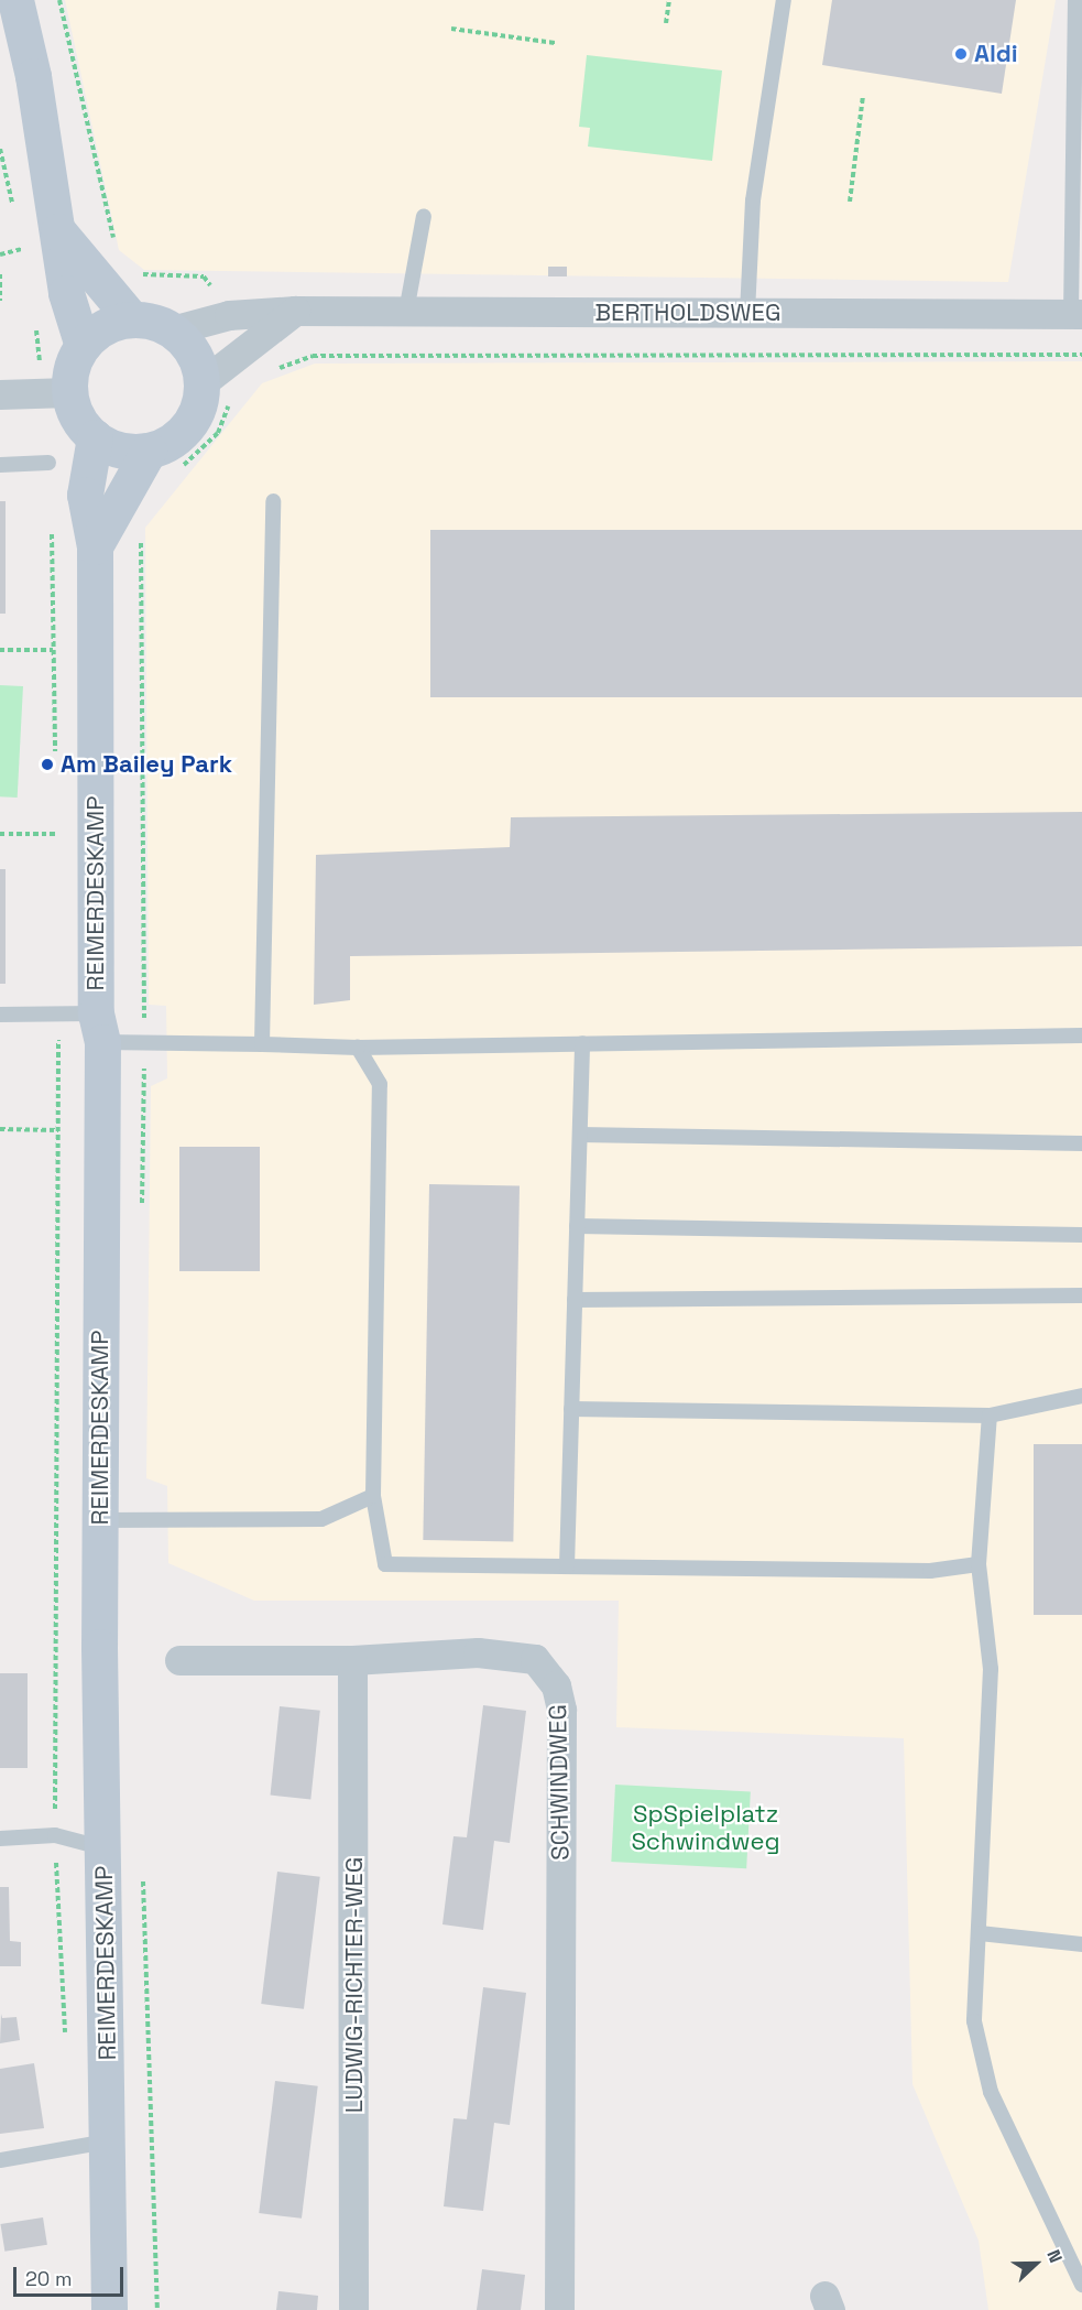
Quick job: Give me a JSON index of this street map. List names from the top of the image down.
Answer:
{
  "streets": {
    "main road": ["REIMERDESKAMP"],
    "street": ["BERTHOLDSWEG", "SCHWINDWEG", "LUDWIG-RICHTER-WEG"]
  },
  "crossings": [
    ["BERTHOLDSWEG", "REIMERDESKAMP"],
    ["SCHWINDWEG", "LUDWIG-RICHTER-WEG"]
  ],
  "parks": ["SpSpielplatz Schwindweg"],
  "places": ["Aldi", "Am Bailey Park"],
  "scale_bar": "20 m",
  "north": "right"
}
